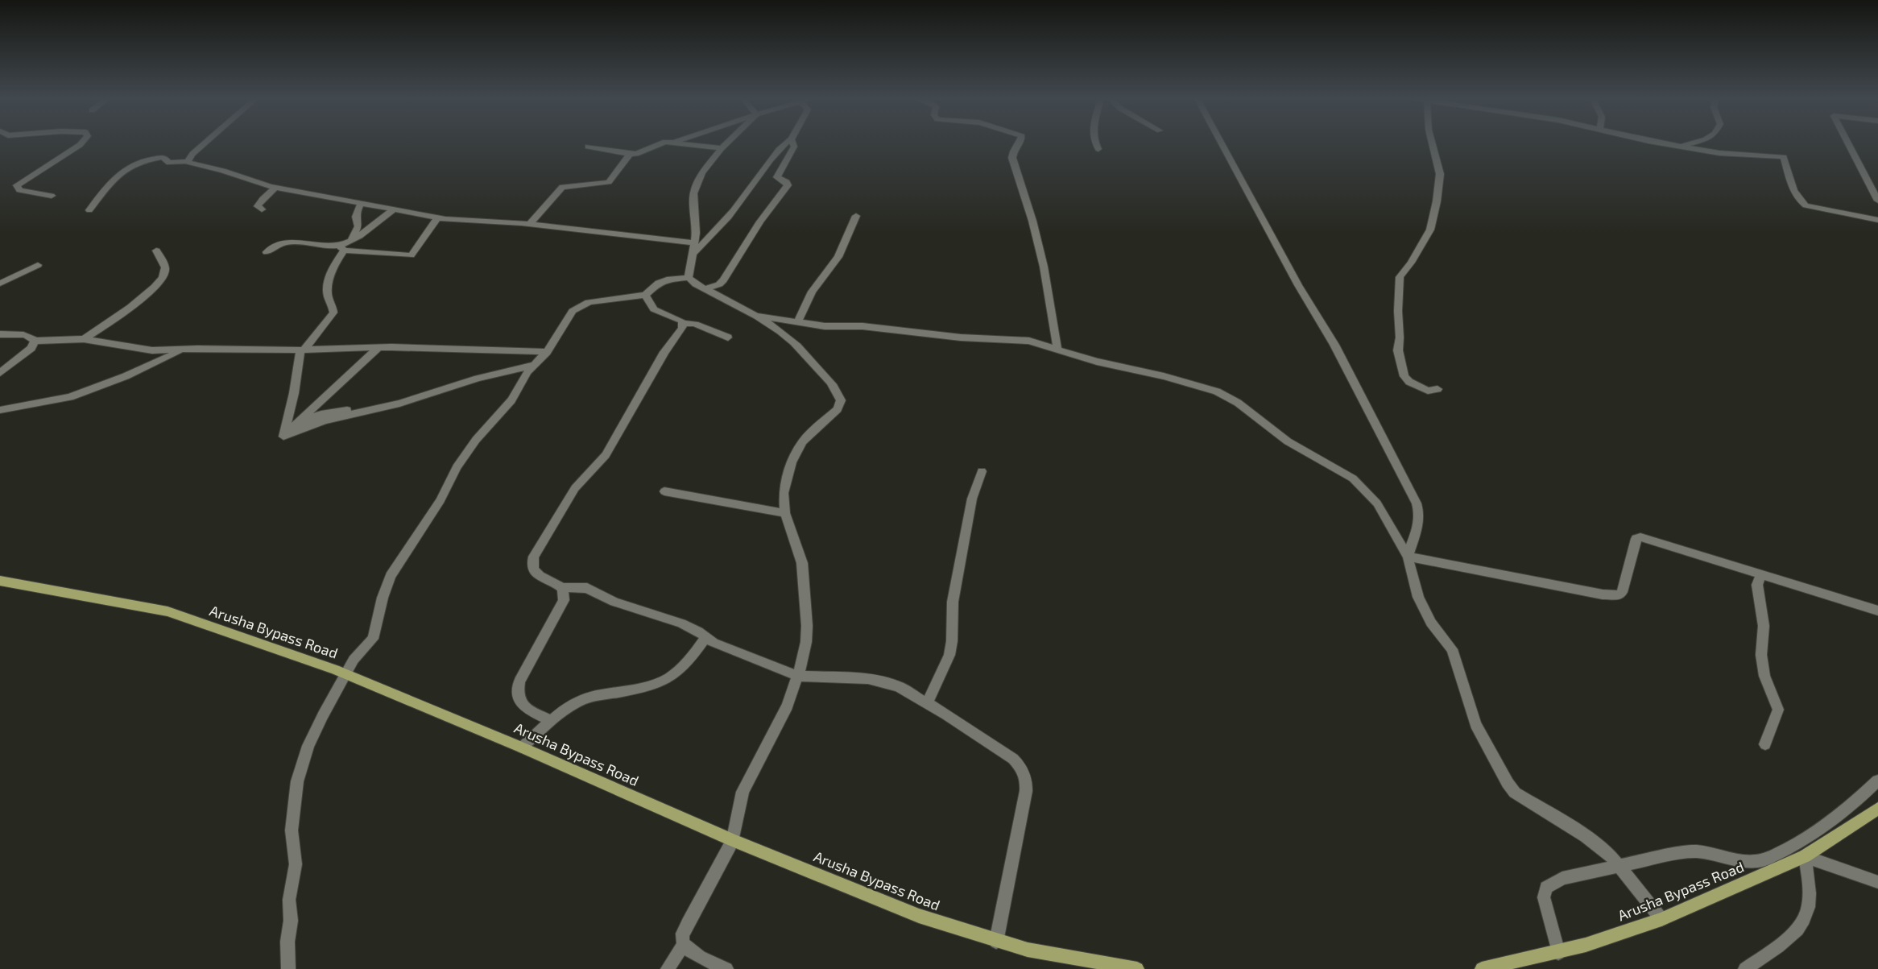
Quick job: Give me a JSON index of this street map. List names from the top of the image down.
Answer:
{
  "streets": {
    "main road": ["Arusha Bypass Road"]
  }
}
